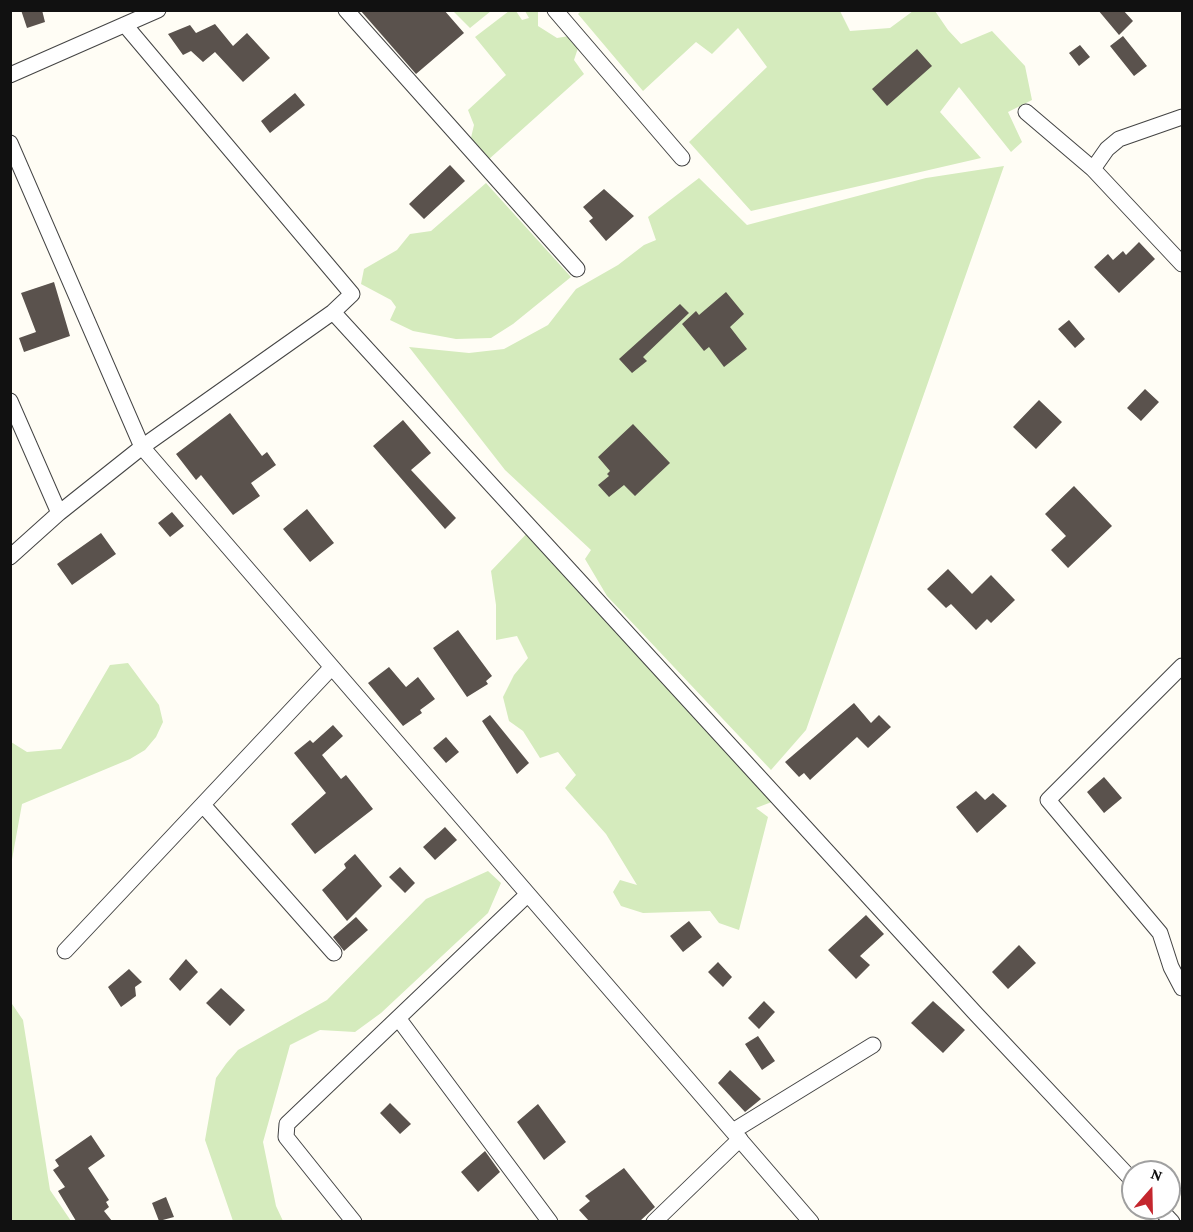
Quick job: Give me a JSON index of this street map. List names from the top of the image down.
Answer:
{
  "north": "top"
}
